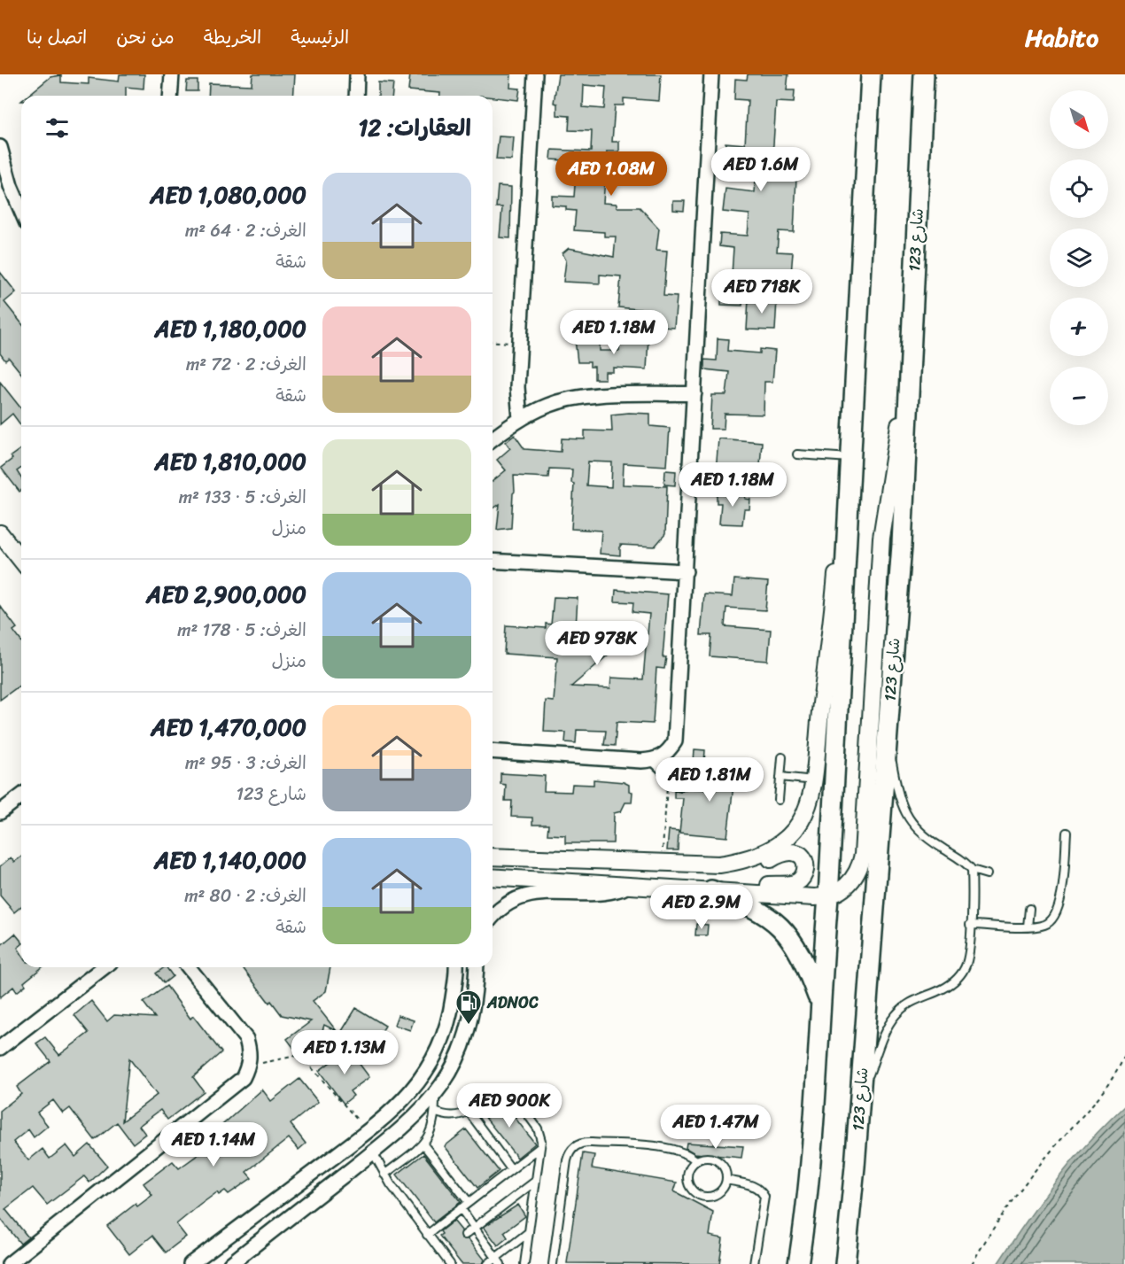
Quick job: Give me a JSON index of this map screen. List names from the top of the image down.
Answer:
{
  "streets": {
    "main road": ["شارع 123"]
  },
  "places": {
    "fuel station": ["ADNOC"]
  },
  "north": "bottom right",
  "page": {
    "header": "Habito",
    "nav": [
      "الرئيسية",
      "الخريطة",
      "من نحن",
      "اتصل بنا"
    ],
    "map_buttons": ["+", "−"],
    "heading": "العقارات: 12",
    "price": [
      "AED 1.6M",
      "AED 1.08M",
      "AED 718K",
      "AED 1.18M",
      "AED 1.18M",
      "AED 978K",
      "AED 1.81M",
      "AED 2.9M",
      "AED 1.13M",
      "AED 900K",
      "AED 1.47M",
      "AED 1.14M"
    ],
    "list": [
      {
        "name": "AED 1,080,000",
        "note": "الغرف: 2 · 64 m² · شقة"
      },
      {
        "name": "AED 1,180,000",
        "note": "الغرف: 2 · 72 m² · شقة"
      },
      {
        "name": "AED 1,810,000",
        "note": "الغرف: 5 · 133 m² · منزل"
      },
      {
        "name": "AED 2,900,000",
        "note": "الغرف: 5 · 178 m² · منزل"
      },
      {
        "name": "AED 1,470,000",
        "note": "الغرف: 3 · 95 m² · شارع 123"
      },
      {
        "name": "AED 1,140,000",
        "note": "الغرف: 2 · 80 m² · شقة"
      }
    ]
  }
}
